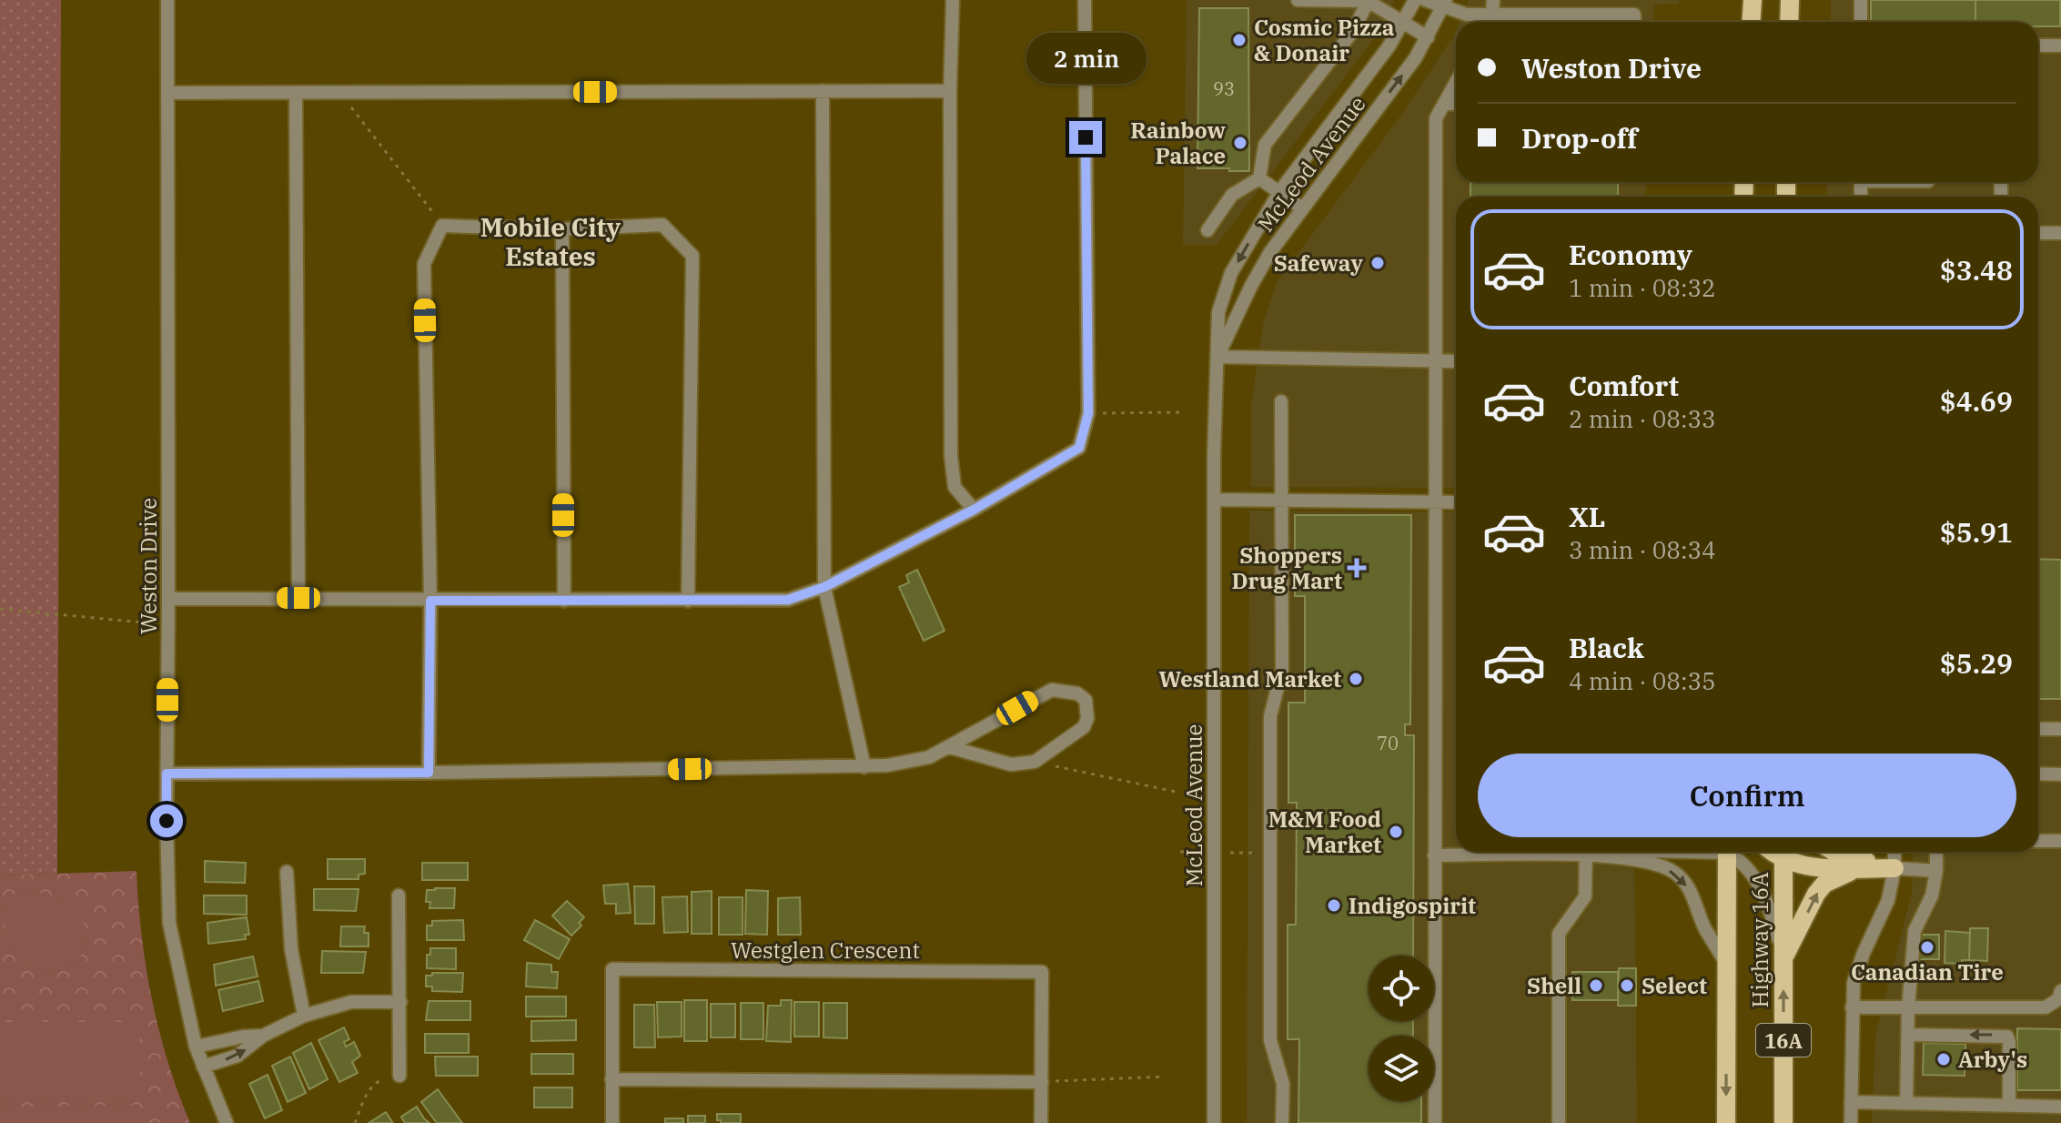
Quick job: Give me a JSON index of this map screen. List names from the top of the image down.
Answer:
{
  "streets": {
    "main road": ["Highway 16A", "16A"],
    "street": ["McLeod Avenue", "Weston Drive", "Westglen Crescent"]
  },
  "districts": ["Mobile City Estates"],
  "places": {
    "other": [
      "Cosmic Pizza & Donair",
      "Rainbow Palace",
      "Safeway",
      "Westland Market",
      "M&M Food Market",
      "Indigospirit",
      "Canadian Tire",
      "Shell",
      "Select",
      "Arby's"
    ],
    "health": ["Shoppers Drug Mart"]
  },
  "house_numbers": ["93", "70"],
  "page": {
    "banner": ["Weston Drive", "Drop-off"],
    "bubble": "2 min",
    "list": [
      {
        "name": "Economy",
        "note": "1 min · 08:32",
        "value": "$3.48"
      },
      {
        "name": "Comfort",
        "note": "2 min · 08:33",
        "value": "$4.69"
      },
      {
        "name": "XL",
        "note": "3 min · 08:34",
        "value": "$5.91"
      },
      {
        "name": "Black",
        "note": "4 min · 08:35",
        "value": "$5.29"
      }
    ],
    "buttons": "Confirm"
  }
}
